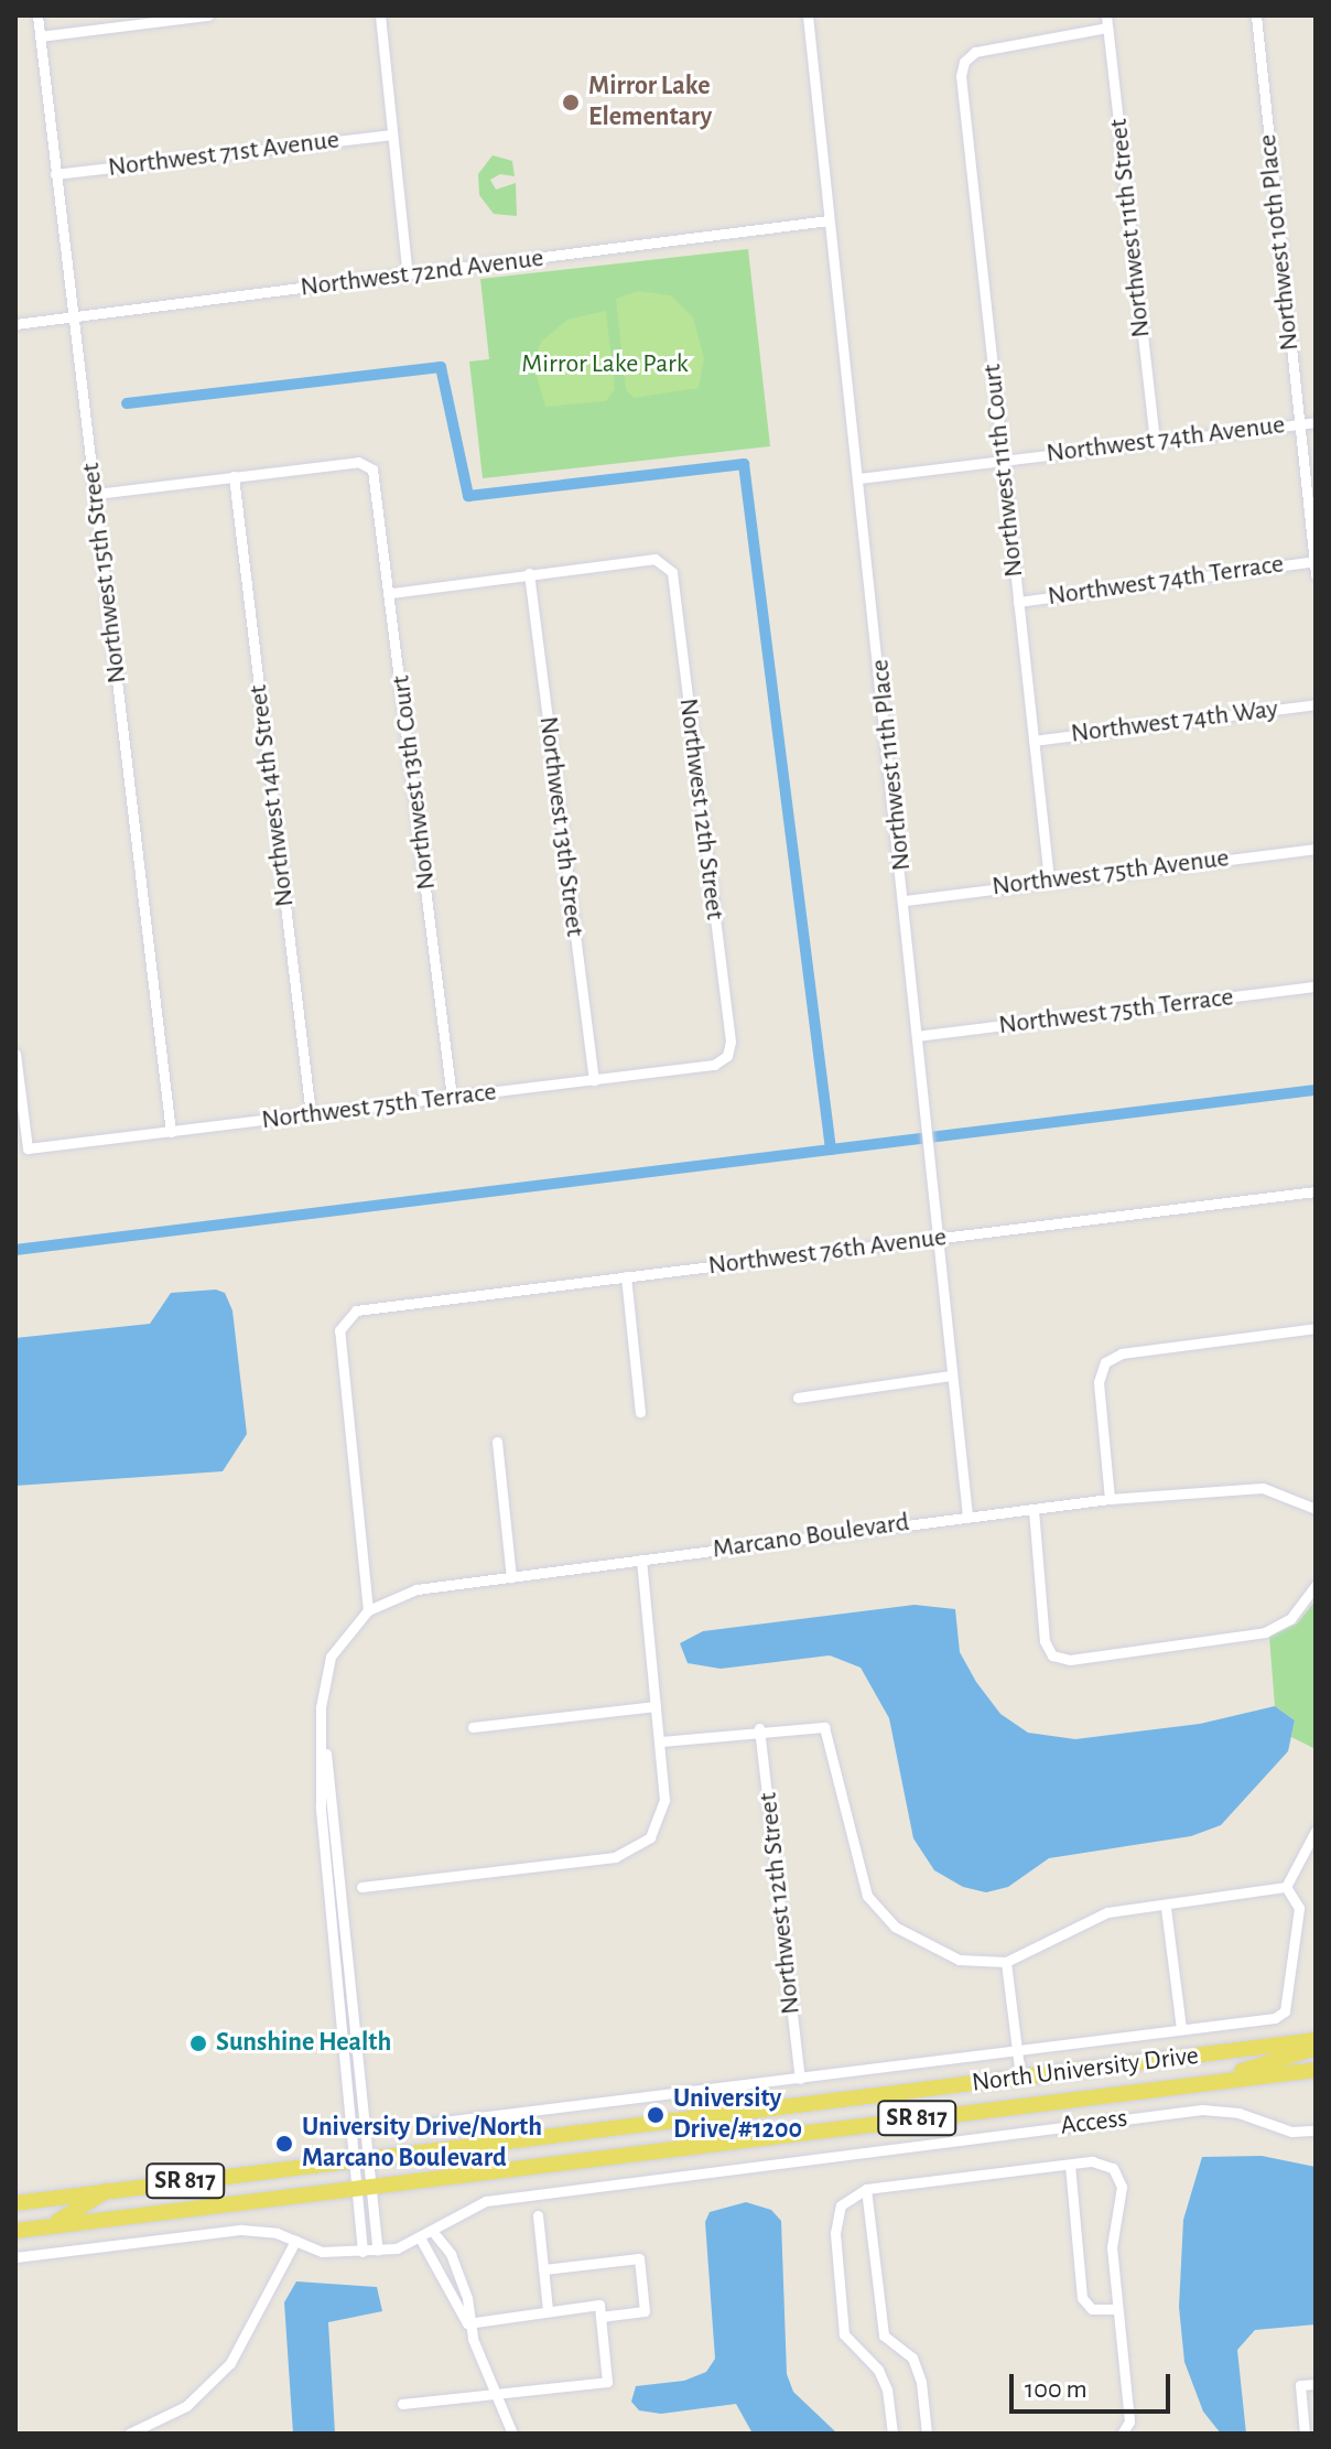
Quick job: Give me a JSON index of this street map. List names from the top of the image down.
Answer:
{
  "streets": {
    "main road": ["North University Drive", "SR 817"],
    "street": [
      "Northwest 71st Avenue",
      "Northwest 11th Street",
      "Northwest 10th Place",
      "Northwest 72nd Avenue",
      "Northwest 74th Avenue",
      "Northwest 11th Court",
      "Northwest 15th Street",
      "Northwest 74th Terrace",
      "Northwest 74th Way",
      "Northwest 11th Place",
      "Northwest 13th Court",
      "Northwest 14th Street",
      "Northwest 12th Street",
      "Northwest 13th Street",
      "Northwest 75th Avenue",
      "Northwest 75th Terrace",
      "Northwest 76th Avenue",
      "Marcano Boulevard",
      "Access"
    ]
  },
  "crossings": [
    ["Northwest 71st Avenue", "Northwest 15th Street"],
    ["Northwest 11th Street", "Northwest 74th Avenue"],
    ["Northwest 11th Street", "Northwest 11th Court"],
    ["Northwest 10th Place", "Northwest 74th Avenue"],
    ["Northwest 10th Place", "Northwest 74th Terrace"],
    ["Northwest 72nd Avenue", "Northwest 15th Street"],
    ["Northwest 72nd Avenue", "Northwest 11th Place"],
    ["Northwest 74th Avenue", "Northwest 11th Court"],
    ["Northwest 74th Avenue", "Northwest 11th Place"],
    ["Northwest 11th Court", "Northwest 74th Terrace"],
    ["Northwest 11th Court", "Northwest 74th Way"],
    ["Northwest 11th Court", "Northwest 75th Avenue"],
    ["Northwest 15th Street", "Northwest 75th Terrace"],
    ["Northwest 11th Place", "Northwest 75th Avenue"],
    ["Northwest 11th Place", "Northwest 75th Terrace"],
    ["Northwest 11th Place", "Northwest 76th Avenue"],
    ["Northwest 11th Place", "Marcano Boulevard"],
    ["Northwest 13th Court", "Northwest 14th Street"],
    ["Northwest 13th Court", "Northwest 75th Terrace"],
    ["Northwest 14th Street", "Northwest 75th Terrace"],
    ["Northwest 12th Street", "Northwest 13th Street"],
    ["Northwest 12th Street", "Northwest 75th Terrace"],
    ["Northwest 13th Street", "Northwest 75th Terrace"],
    ["Northwest 76th Avenue", "Marcano Boulevard"],
    ["Marcano Boulevard", "North University Drive"]
  ],
  "parks": ["Mirror Lake Park"],
  "places": [
    "Mirror Lake Elementary",
    "Sunshine Health",
    "University Drive/#1200",
    "University Drive/North Marcano Boulevard"
  ],
  "scale_bar": "100 m"
}
